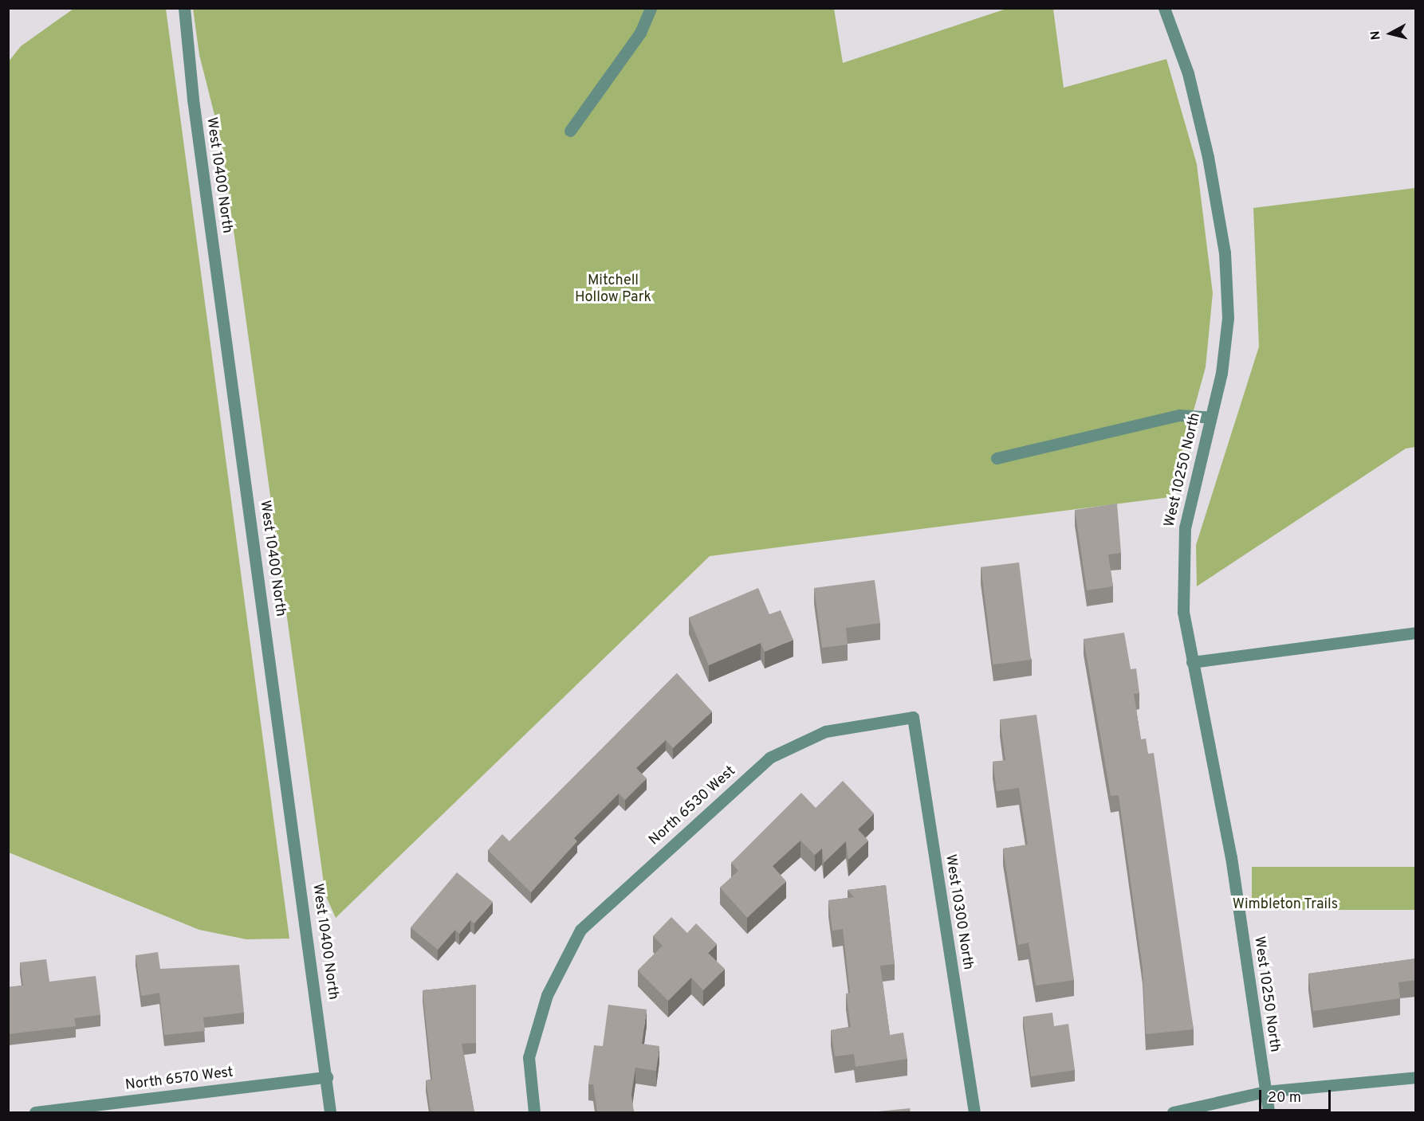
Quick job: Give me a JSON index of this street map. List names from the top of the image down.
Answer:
{
  "streets": {
    "street": [
      "West 10400 North",
      "West 10250 North",
      "North 6530 West",
      "West 10300 North",
      "North 6570 West"
    ]
  },
  "crossings": [
    ["West 10400 North", "North 6570 West"],
    ["North 6530 West", "West 10300 North"]
  ],
  "parks": ["Mitchell Hollow Park", "Wimbleton Trails"],
  "scale_bar": "20 m",
  "north": "left"
}
